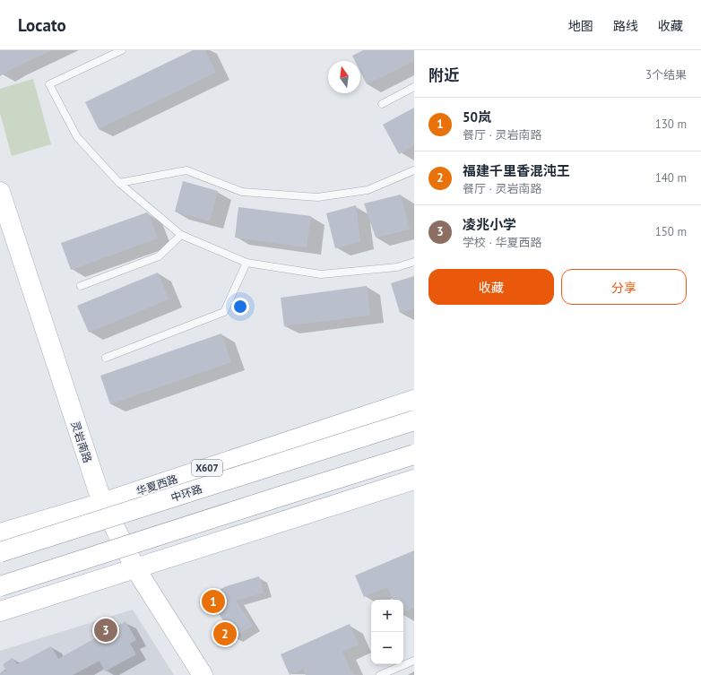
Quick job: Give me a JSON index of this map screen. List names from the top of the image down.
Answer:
{
  "streets": {
    "main road": [
      "灵岩南路",
      "X607",
      "华夏西路",
      "中环路"
    ]
  },
  "crossings": [
    ["灵岩南路", "华夏西路"]
  ],
  "north": "top",
  "page": {
    "header": "Locato",
    "nav": ["地图", "路线", "收藏"],
    "heading": ["附近", "3个结果"],
    "list": [
      {
        "mark": "1",
        "name": "50岚",
        "note": "餐厅 · 灵岩南路",
        "value": "130 m"
      },
      {
        "mark": "2",
        "name": "福建千里香混沌王",
        "note": "餐厅 · 灵岩南路",
        "value": "140 m"
      },
      {
        "mark": "3",
        "name": "凌兆小学",
        "note": "学校 · 华夏西路",
        "value": "150 m"
      }
    ],
    "buttons": ["收藏", "分享"],
    "pins": ["1", "3", "2"],
    "map_buttons": ["+", "−"]
  }
}
